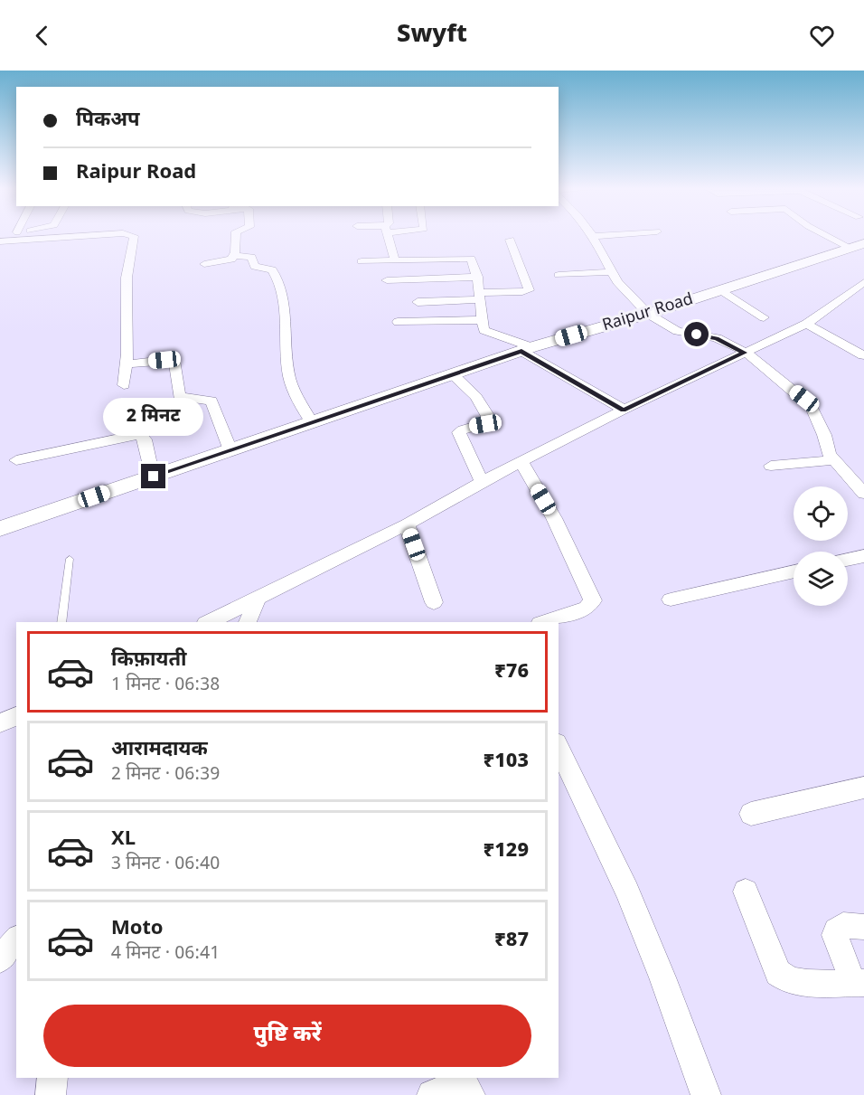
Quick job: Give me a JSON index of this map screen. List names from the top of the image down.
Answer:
{
  "streets": {
    "main road": ["Raipur Road"]
  },
  "page": {
    "header": "Swyft",
    "banner": ["पिकअप", "Raipur Road"],
    "bubble": "2 मिनट",
    "list": [
      {
        "name": "किफ़ायती",
        "note": "1 मिनट · 06:38",
        "value": "₹76"
      },
      {
        "name": "आरामदायक",
        "note": "2 मिनट · 06:39",
        "value": "₹103"
      },
      {
        "name": "XL",
        "note": "3 मिनट · 06:40",
        "value": "₹129"
      },
      {
        "name": "Moto",
        "note": "4 मिनट · 06:41",
        "value": "₹87"
      }
    ],
    "buttons": "पुष्टि करें"
  }
}
